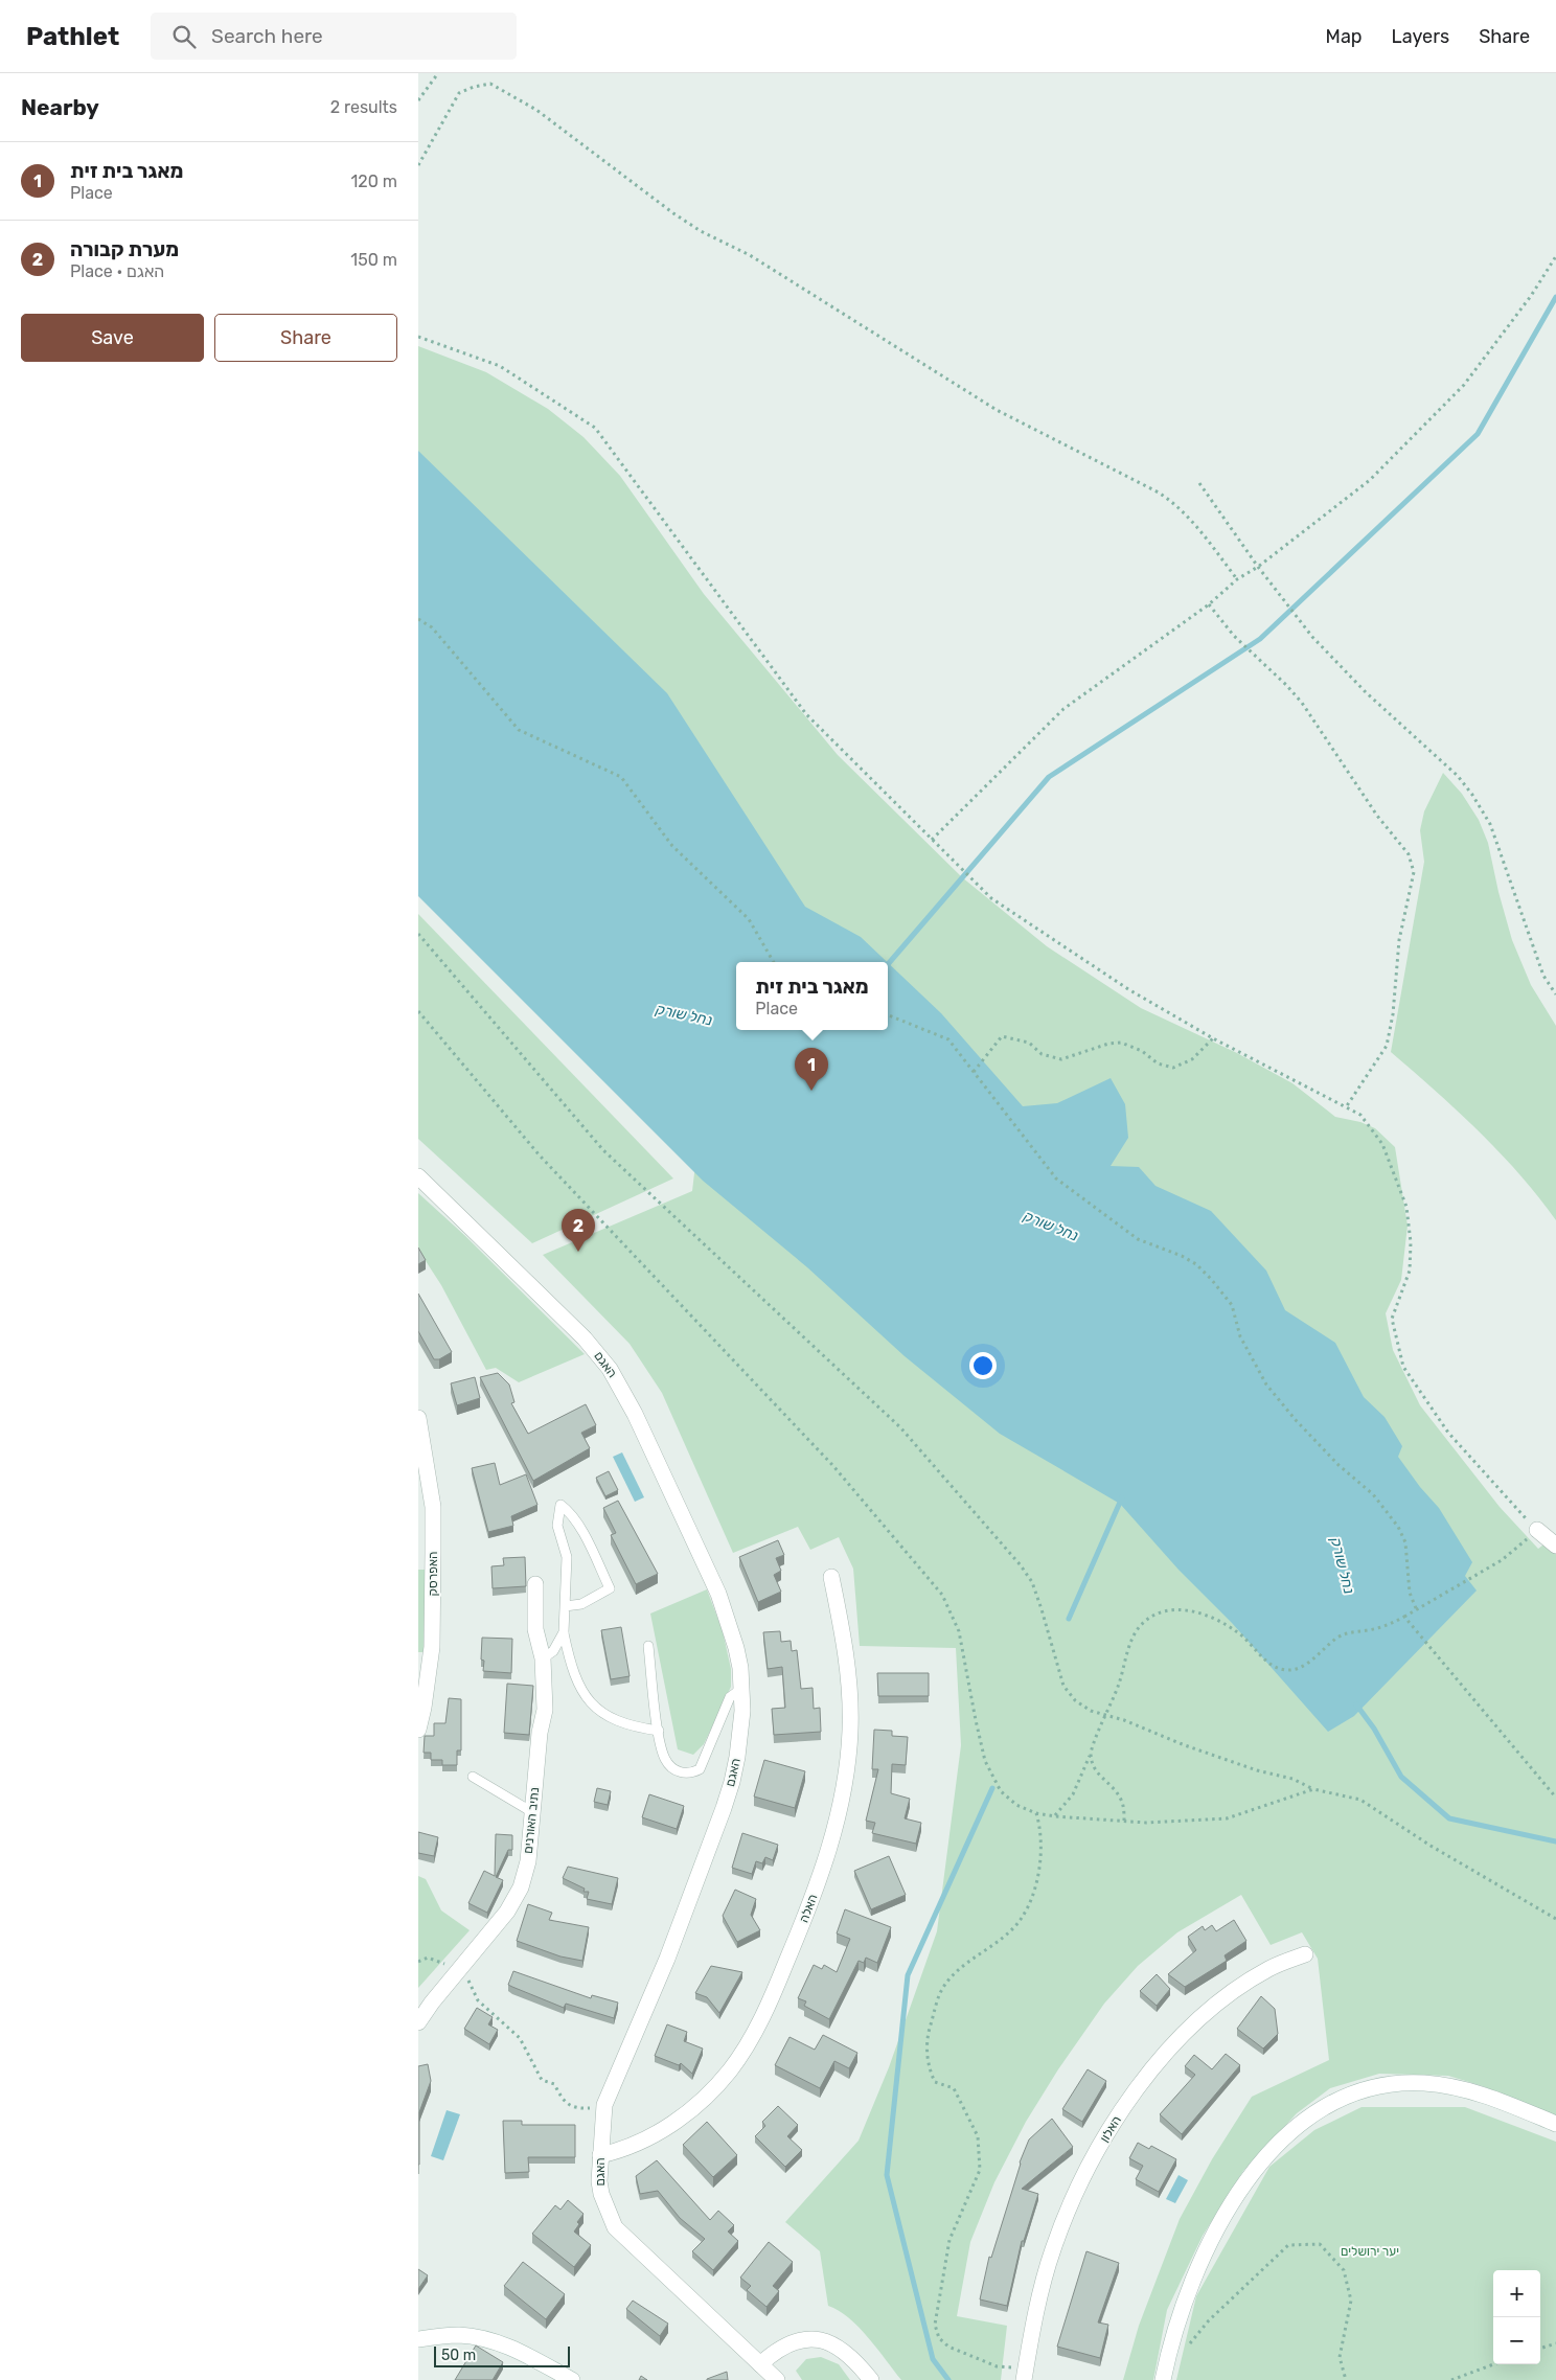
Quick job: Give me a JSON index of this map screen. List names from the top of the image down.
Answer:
{
  "streets": {
    "street": [
      "האגם",
      "האפרסק",
      "נתיב האורנים",
      "האלה",
      "האלון"
    ]
  },
  "crossings": [
    ["האגם", "האלה"]
  ],
  "water": ["נחל שורק"],
  "parks": ["יער ירושלים"],
  "scale_bar": "50 m",
  "page": {
    "header": "Pathlet",
    "search": "Search here",
    "nav": ["Map", "Layers", "Share"],
    "heading": ["Nearby", "2 results"],
    "list": [
      {
        "mark": "1",
        "name": "מאגר בית זית",
        "note": "Place",
        "value": "120 m"
      },
      {
        "mark": "2",
        "name": "מערת קבורה",
        "note": "Place · האגם",
        "value": "150 m"
      }
    ],
    "buttons": ["Save", "Share"],
    "popup": ["מאגר בית זית", "Place"],
    "pins": ["1", "2"],
    "map_buttons": ["+", "−"],
    "scale": "50 m"
  }
}
